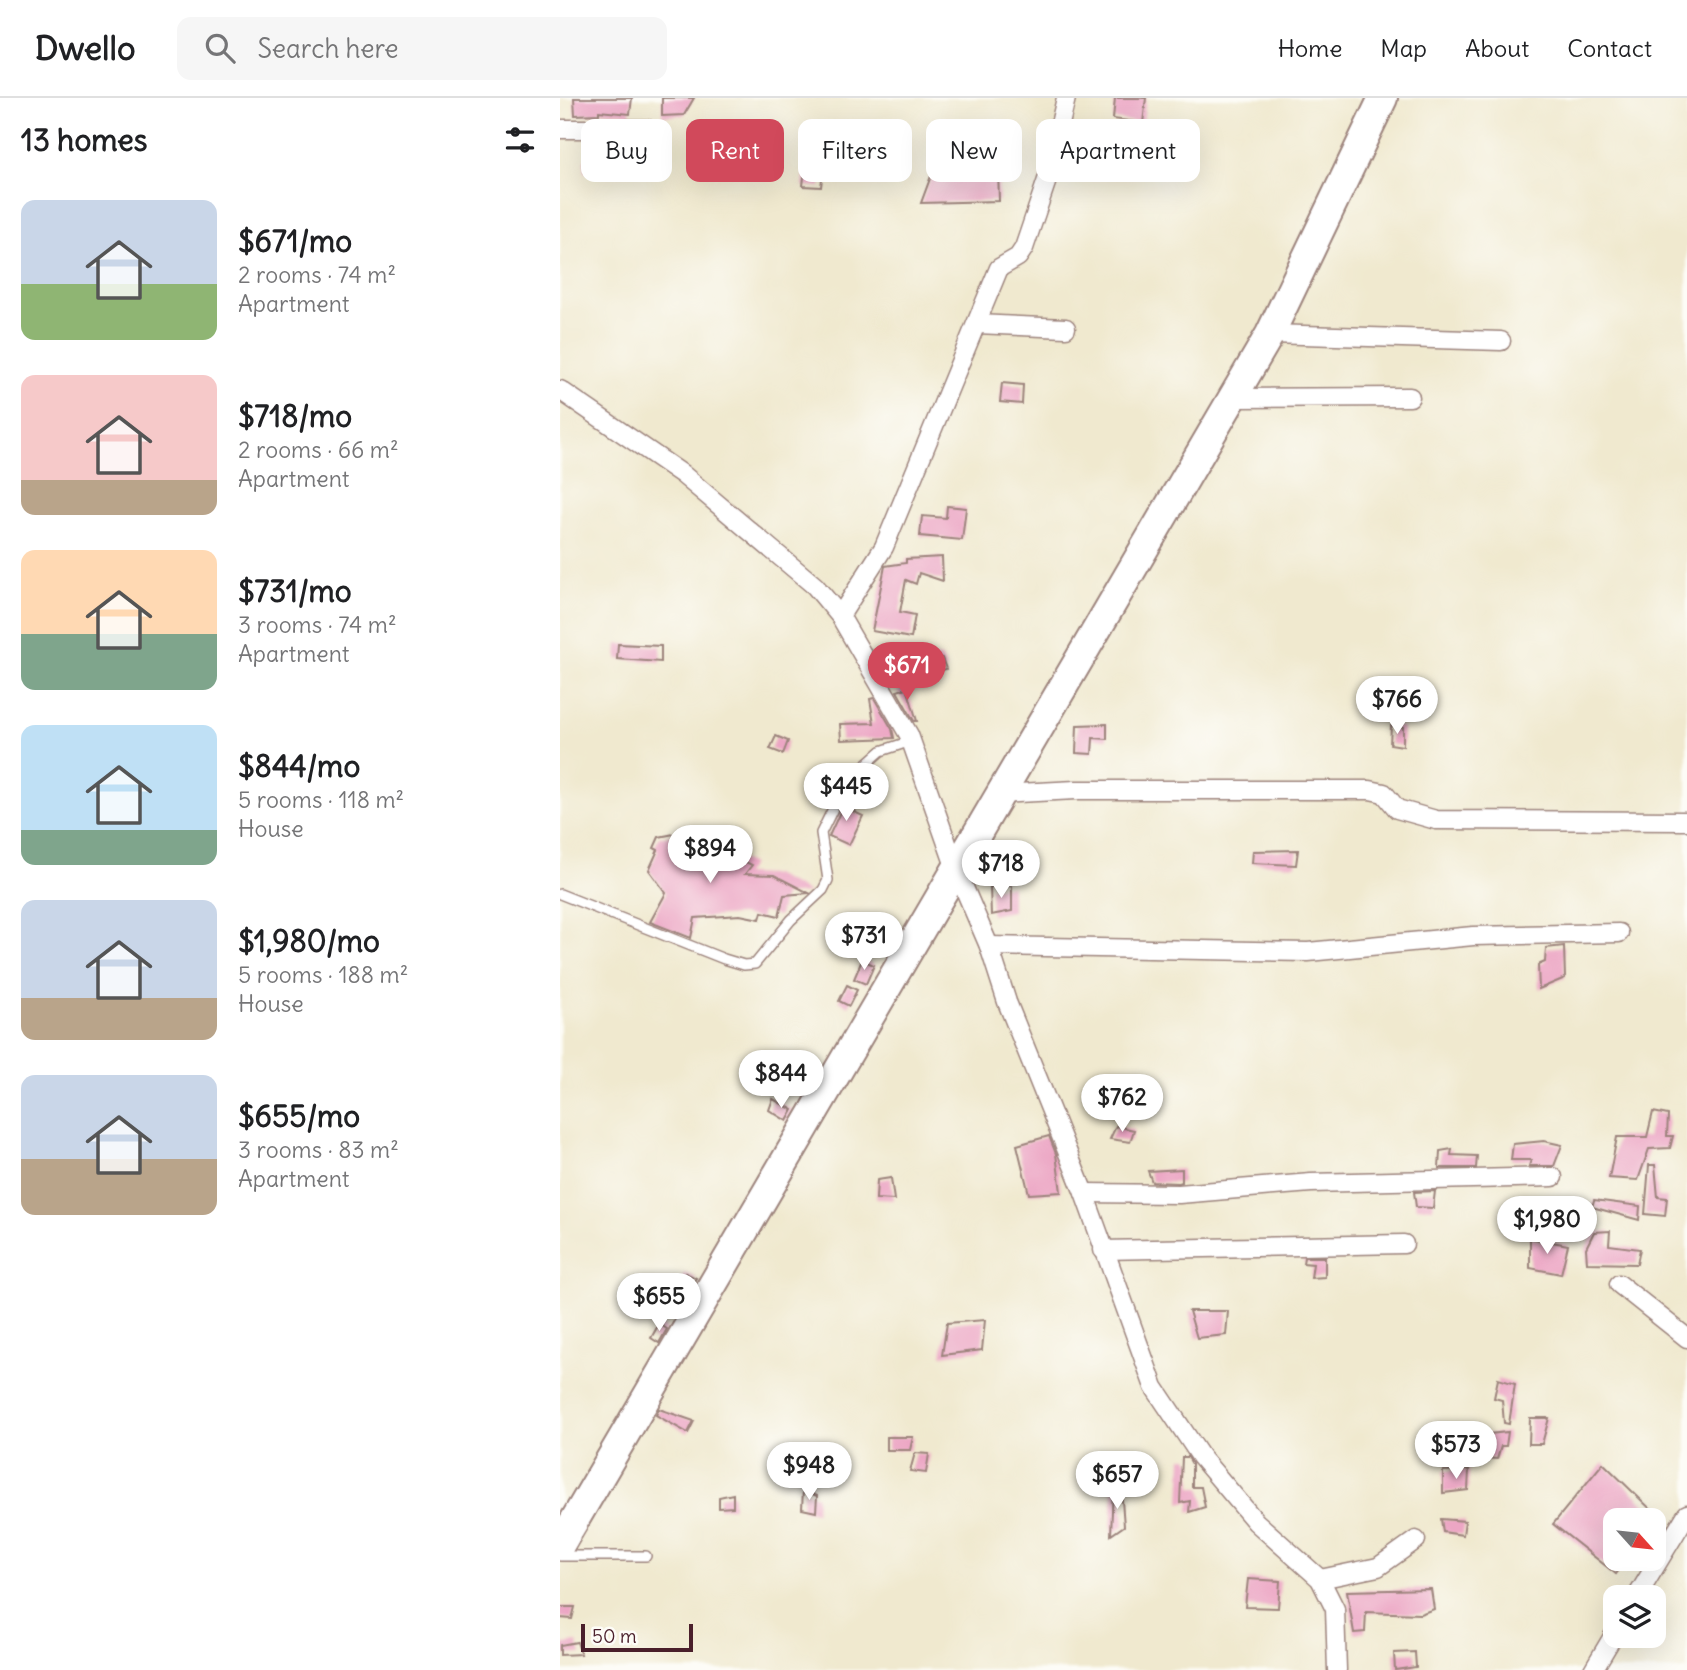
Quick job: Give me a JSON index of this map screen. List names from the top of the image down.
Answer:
{
  "scale_bar": "50 m",
  "north": "bottom right",
  "page": {
    "header": "Dwello",
    "search": "Search here",
    "nav": [
      "Home",
      "Map",
      "About",
      "Contact"
    ],
    "heading": "13 homes",
    "chip": [
      "Buy",
      "Rent",
      "Filters",
      "New",
      "Apartment"
    ],
    "list": [
      {
        "name": "$671/mo",
        "note": "2 rooms · 74 m² · Apartment"
      },
      {
        "name": "$718/mo",
        "note": "2 rooms · 66 m² · Apartment"
      },
      {
        "name": "$731/mo",
        "note": "3 rooms · 74 m² · Apartment"
      },
      {
        "name": "$844/mo",
        "note": "5 rooms · 118 m² · House"
      },
      {
        "name": "$1,980/mo",
        "note": "5 rooms · 188 m² · House"
      },
      {
        "name": "$655/mo",
        "note": "3 rooms · 83 m² · Apartment"
      }
    ],
    "price": [
      "$671",
      "$766",
      "$445",
      "$894",
      "$718",
      "$731",
      "$844",
      "$762",
      "$1,980",
      "$655",
      "$573",
      "$948",
      "$657"
    ],
    "scale": "50 m"
  }
}
